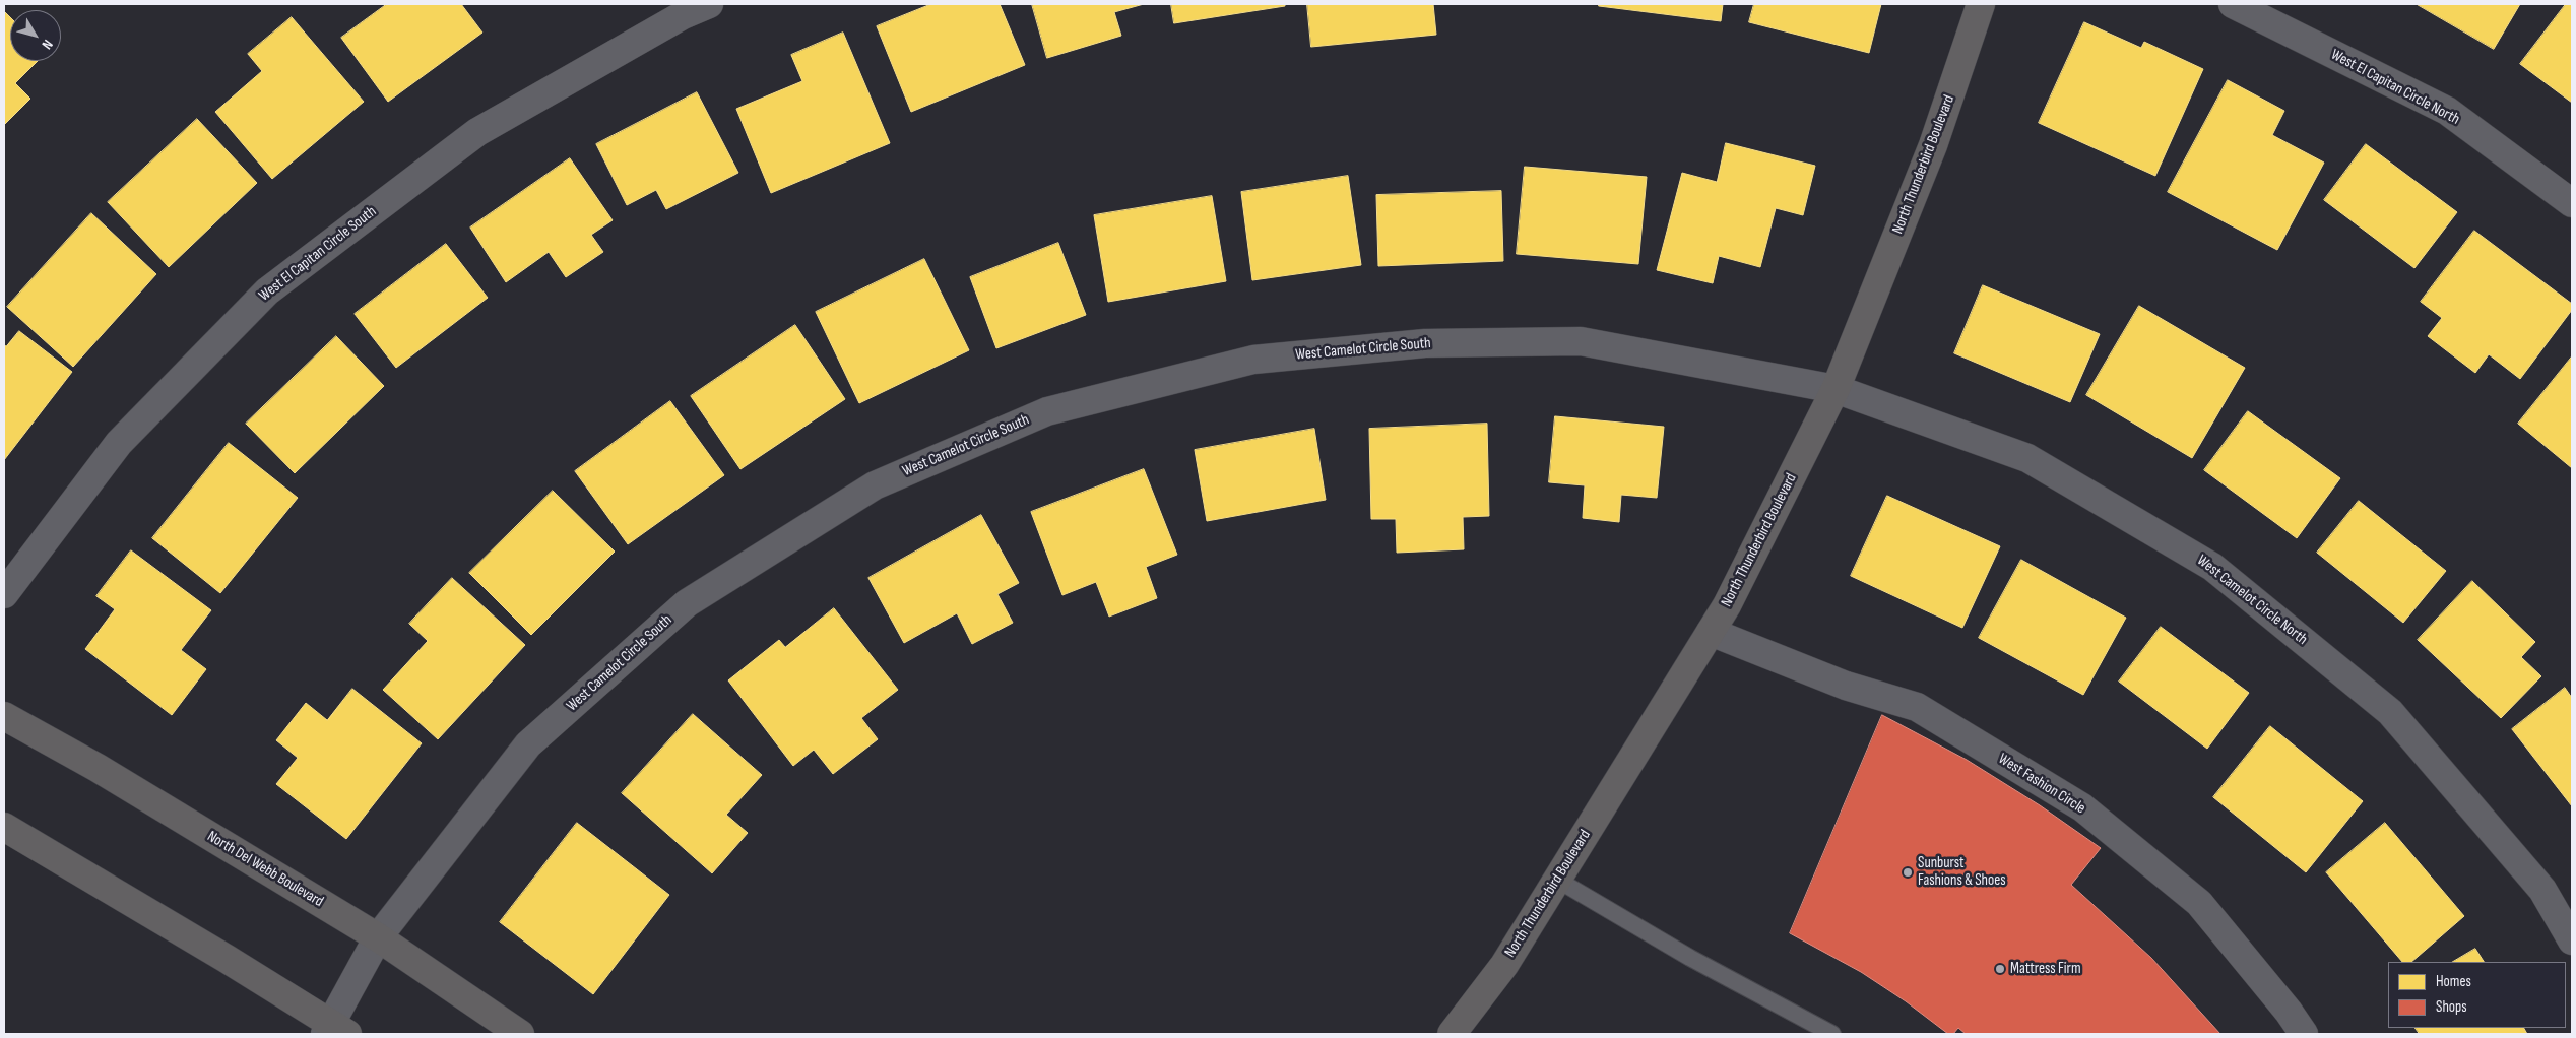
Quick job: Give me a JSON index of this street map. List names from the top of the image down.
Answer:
{
  "streets": {
    "street": [
      "West El Capitan Circle North",
      "North Thunderbird Boulevard",
      "West El Capitan Circle South",
      "West Camelot Circle South",
      "West Camelot Circle North",
      "West Fashion Circle",
      "North Del Webb Boulevard"
    ]
  },
  "crossings": [
    ["North Thunderbird Boulevard", "West Camelot Circle South"],
    ["North Thunderbird Boulevard", "West Camelot Circle North"],
    ["North Thunderbird Boulevard", "West Fashion Circle"],
    ["West Camelot Circle South", "West Camelot Circle North"],
    ["West Camelot Circle South", "North Del Webb Boulevard"]
  ],
  "places": ["Sunburst Fashions & Shoes", "Mattress Firm"],
  "legend": ["Homes", "Shops"],
  "north": "bottom right"
}
